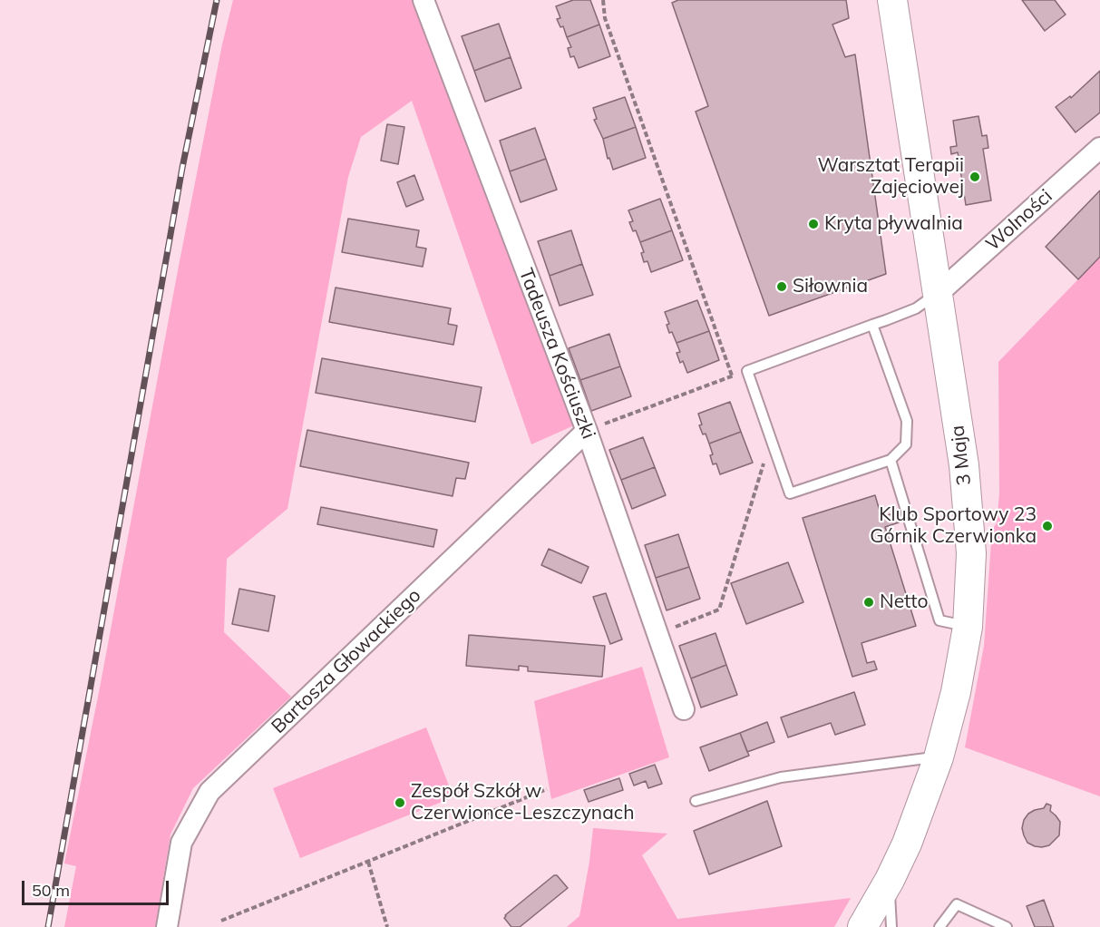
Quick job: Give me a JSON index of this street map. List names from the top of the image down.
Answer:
{
  "streets": {
    "main road": ["3 Maja"],
    "street": ["Wolności", "Tadeusza Kościuszki", "Bartosza Głowackiego"]
  },
  "crossings": [
    ["Wolności", "3 Maja"],
    ["Tadeusza Kościuszki", "Bartosza Głowackiego"]
  ],
  "places": [
    "Warsztat Terapii Zajęciowej",
    "Kryta pływalnia",
    "Siłownia",
    "Klub Sportowy 23 Górnik Czerwionka",
    "Netto",
    "Zespół Szkół w Czerwionce-Leszczynach"
  ],
  "scale_bar": "50 m"
}
